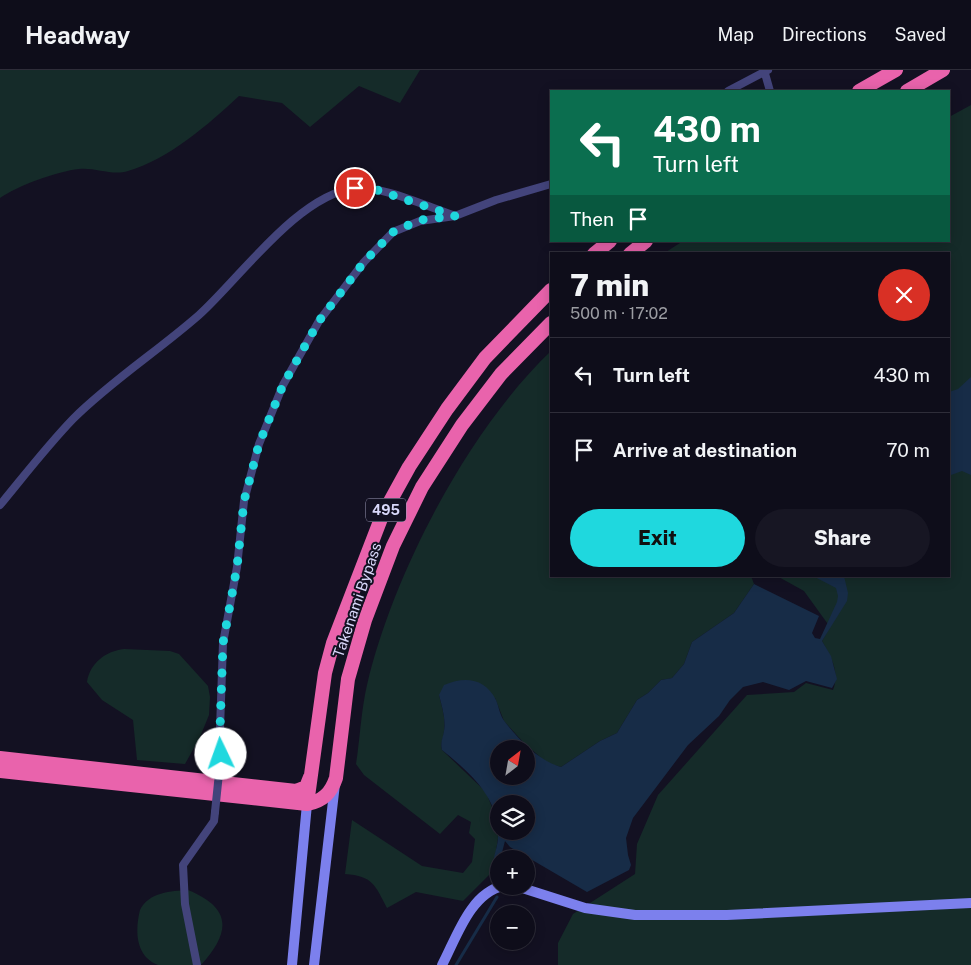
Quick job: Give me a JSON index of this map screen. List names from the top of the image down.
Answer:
{
  "streets": {
    "highway": ["495", "Takenami Bypass"]
  },
  "north": "top right",
  "page": {
    "header": "Headway",
    "nav": ["Map", "Directions", "Saved"],
    "turn": ["430 m", "Turn left"],
    "then": "Then",
    "heading": ["7 min", "500 m · 17:02"],
    "list": [
      {
        "name": "Turn left",
        "value": "430 m"
      },
      {
        "name": "Arrive at destination",
        "value": "70 m"
      }
    ],
    "buttons": ["Exit", "Share"],
    "map_buttons": ["+", "−"]
  }
}
